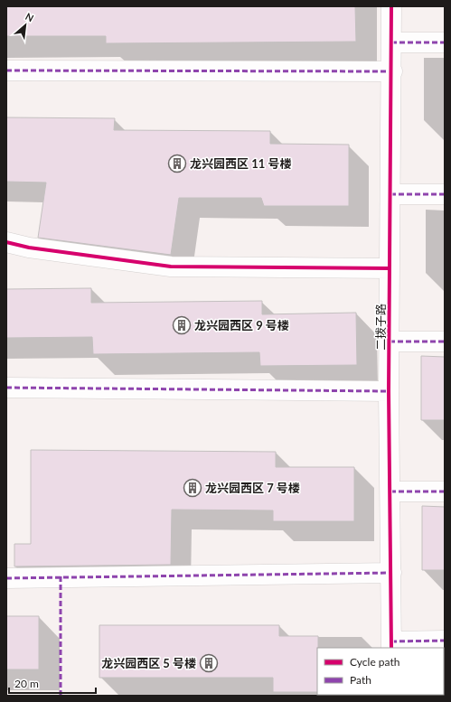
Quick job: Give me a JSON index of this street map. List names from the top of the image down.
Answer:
{
  "streets": {
    "street": ["二拨子路"]
  },
  "places": {
    "building": [
      "龙兴园西区 11 号楼",
      "龙兴园西区 9 号楼",
      "龙兴园西区 7 号楼",
      "龙兴园西区 5 号楼"
    ]
  },
  "legend": ["Cycle path", "Path"],
  "scale_bar": "20 m",
  "north": "top right"
}
